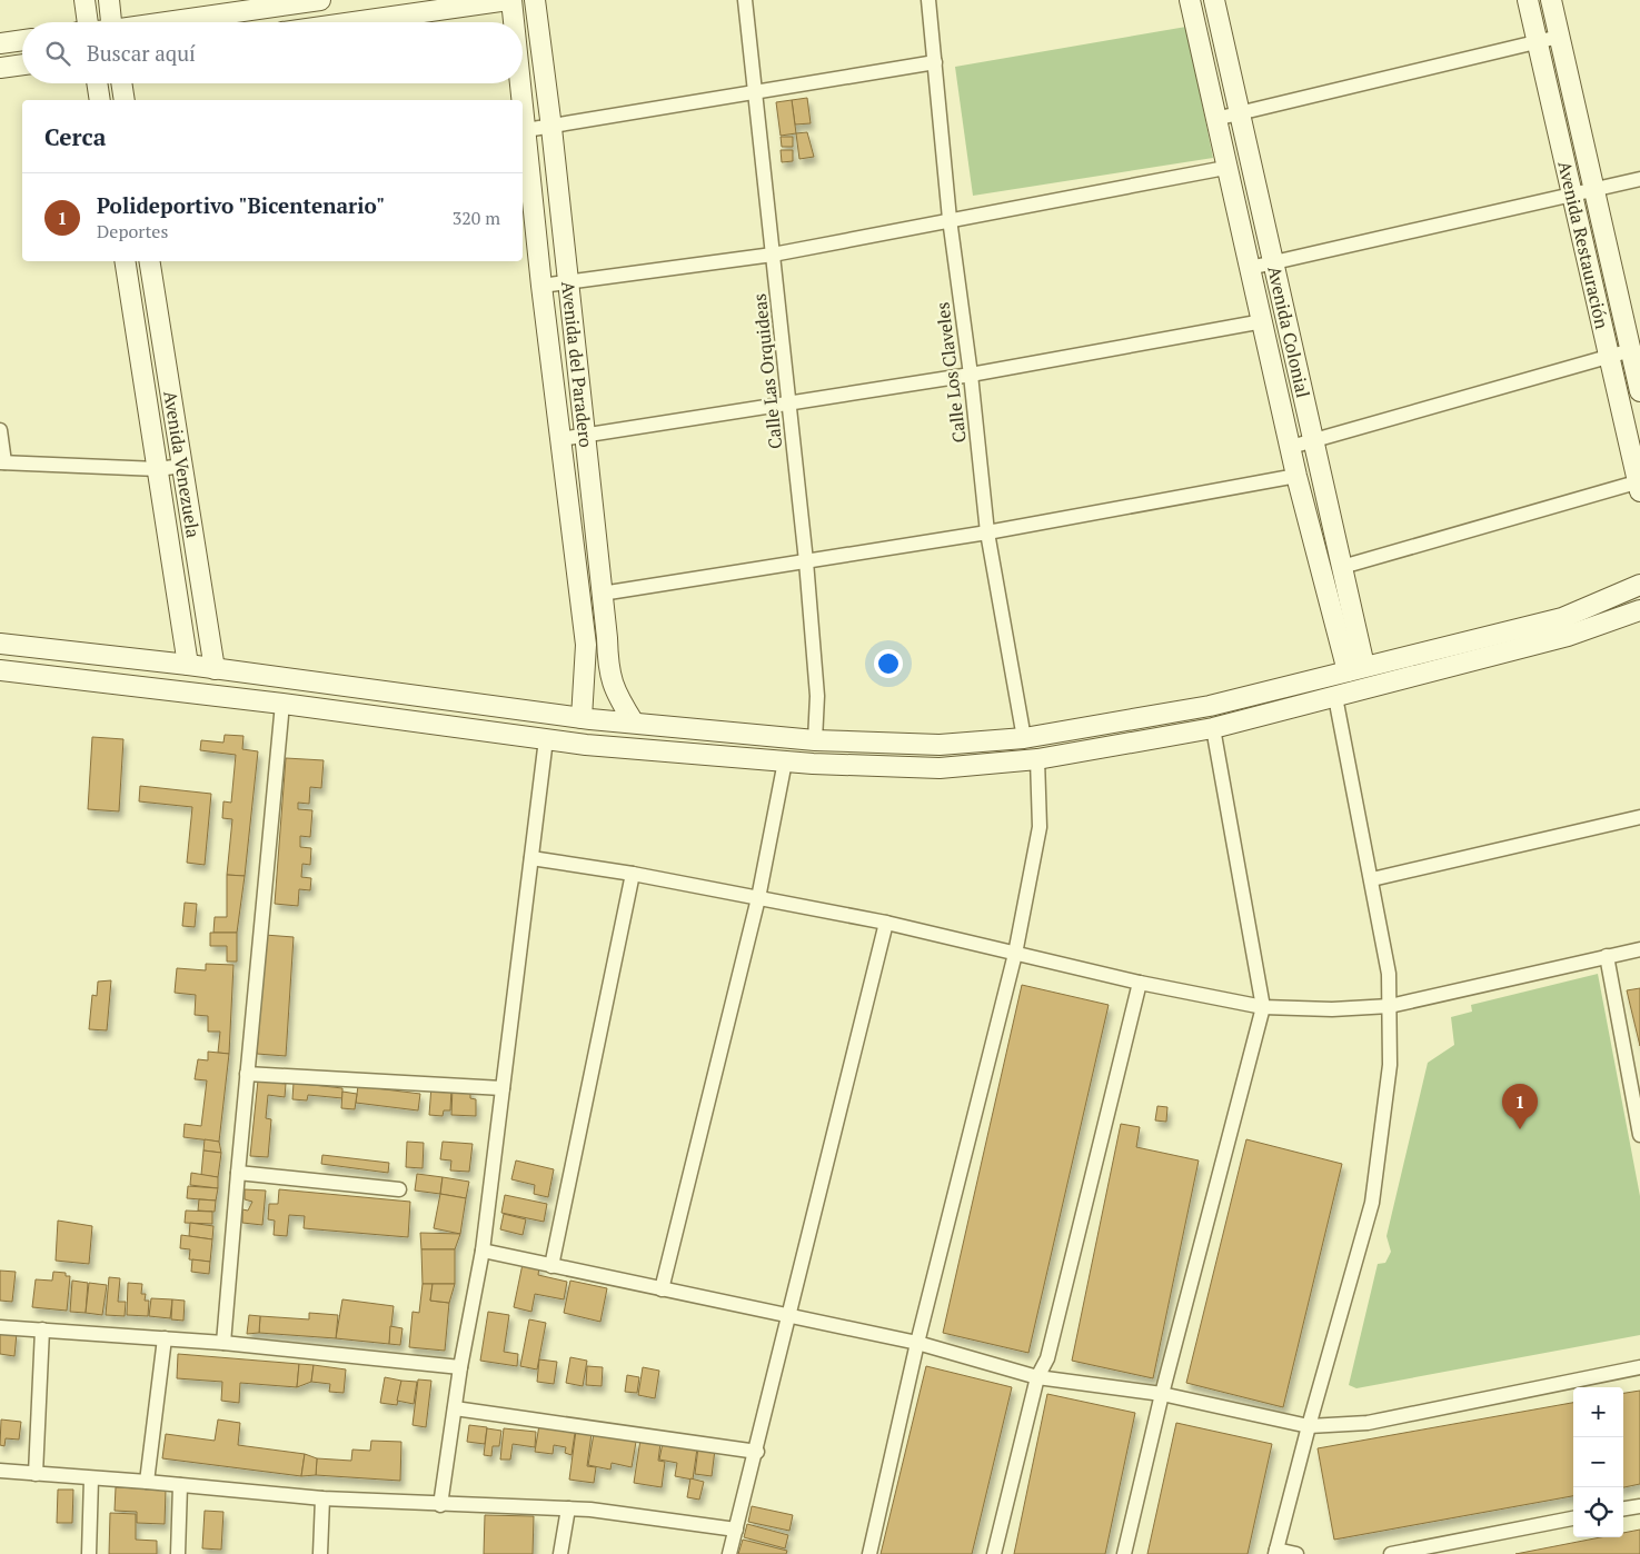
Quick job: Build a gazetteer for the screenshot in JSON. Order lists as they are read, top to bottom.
{
  "streets": {
    "street": [
      "Avenida Restauración",
      "Avenida Colonial",
      "Avenida del Paradero",
      "Calle Las Orquideas",
      "Calle Los Claveles",
      "Avenida Venezuela"
    ]
  },
  "page": {
    "search": "Buscar aquí",
    "heading": "Cerca",
    "list": [
      {
        "mark": "1",
        "name": "Polideportivo \"Bicentenario\"",
        "note": "Deportes",
        "value": "320 m"
      }
    ],
    "pins": "1",
    "map_buttons": ["+", "−"]
  }
}
